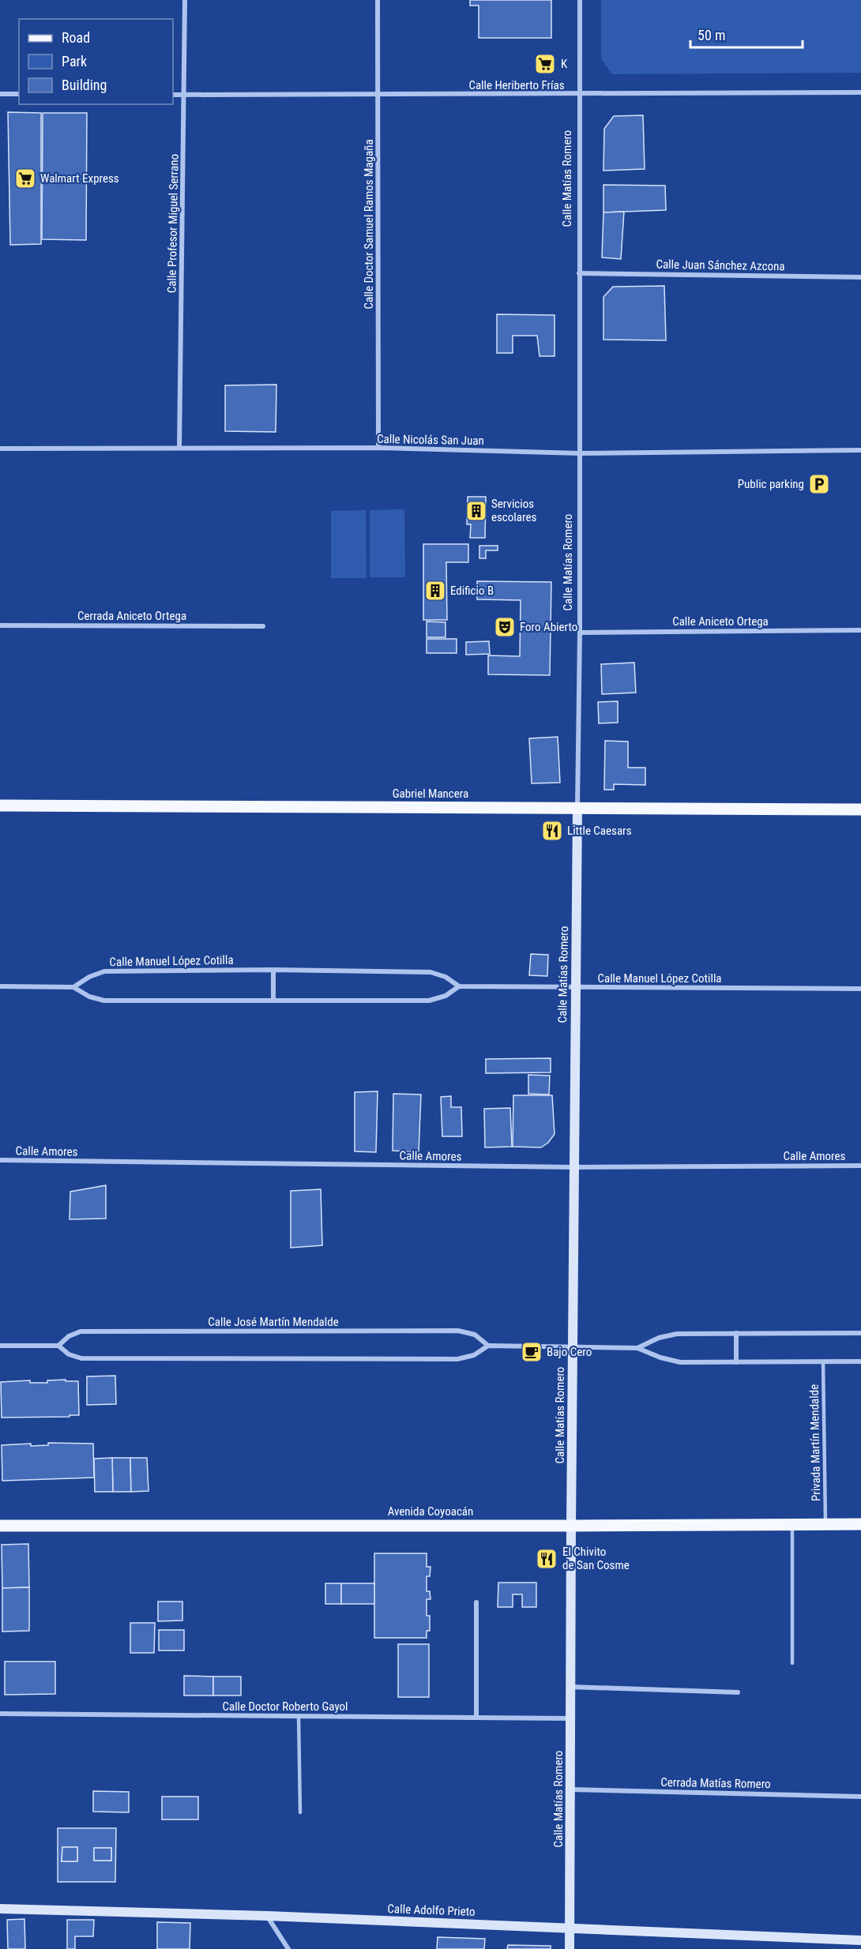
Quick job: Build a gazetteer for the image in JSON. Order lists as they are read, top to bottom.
{
  "streets": {
    "main road": ["Gabriel Mancera", "Avenida Coyoacán"],
    "street": [
      "Calle Heriberto Frías",
      "Calle Matías Romero",
      "Calle Profesor Miguel Serrano",
      "Calle Doctor Samuel Ramos Magaña",
      "Calle Juan Sánchez Azcona",
      "Calle Nicolás San Juan",
      "Cerrada Aniceto Ortega",
      "Calle Aniceto Ortega",
      "Calle Manuel López Cotilla",
      "Calle Amores",
      "Calle José Martín Mendalde",
      "Calle Doctor Roberto Gayol",
      "Cerrada Matías Romero",
      "Calle Adolfo Prieto"
    ],
    "lane": ["Privada Martín Mendalde"]
  },
  "crossings": [
    ["Calle Heriberto Frías", "Calle Matías Romero"],
    ["Calle Heriberto Frías", "Calle Profesor Miguel Serrano"],
    ["Calle Heriberto Frías", "Calle Doctor Samuel Ramos Magaña"],
    ["Calle Matías Romero", "Calle Juan Sánchez Azcona"],
    ["Calle Matías Romero", "Calle Nicolás San Juan"],
    ["Calle Matías Romero", "Calle Aniceto Ortega"],
    ["Calle Matías Romero", "Gabriel Mancera"],
    ["Calle Matías Romero", "Calle Manuel López Cotilla"],
    ["Calle Matías Romero", "Calle Amores"],
    ["Calle Matías Romero", "Avenida Coyoacán"],
    ["Calle Matías Romero", "Calle Doctor Roberto Gayol"],
    ["Calle Matías Romero", "Cerrada Matías Romero"],
    ["Calle Matías Romero", "Calle Adolfo Prieto"],
    ["Calle Profesor Miguel Serrano", "Calle Nicolás San Juan"],
    ["Calle Doctor Samuel Ramos Magaña", "Calle Nicolás San Juan"],
    ["Privada Martín Mendalde", "Avenida Coyoacán"]
  ],
  "places": {
    "supermarket": ["K", "Walmart Express"],
    "parking": ["Public parking"],
    "building": ["Servicios escolares", "Edificio B"],
    "theatre": ["Foro Abierto"],
    "restaurant": ["Little Caesars", "El Chivito de San Cosme"],
    "cafe": ["Bajo Cero"]
  },
  "legend": ["Road", "Park", "Building"],
  "scale_bar": "50 m"
}
